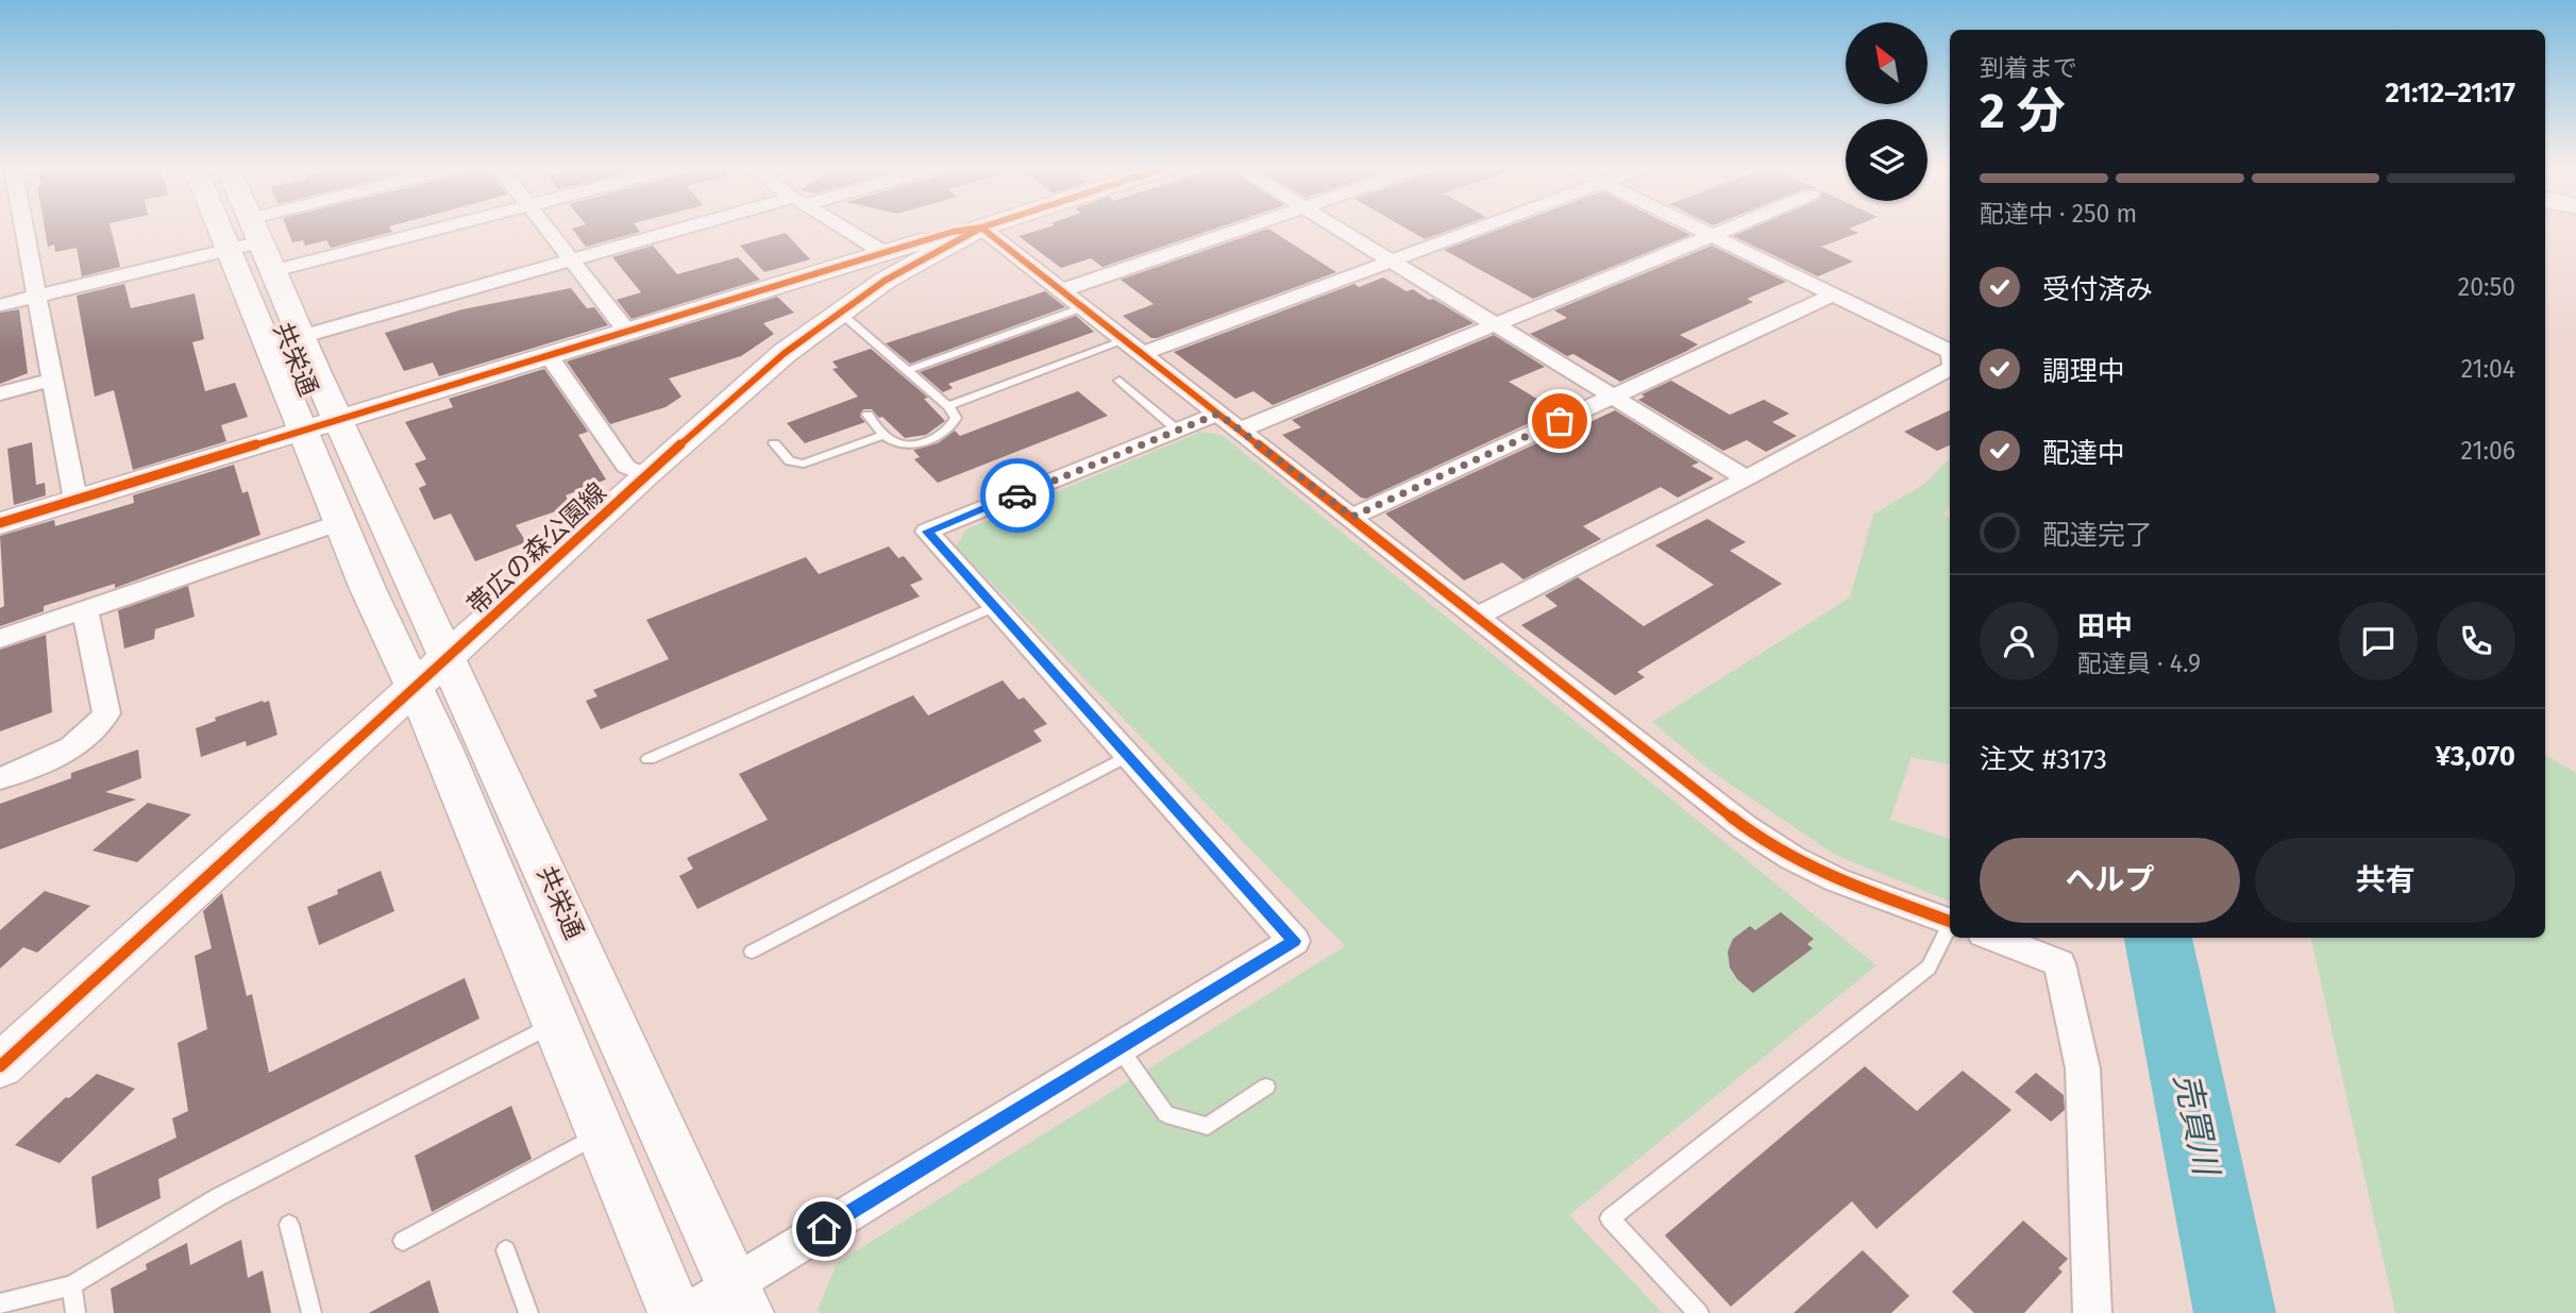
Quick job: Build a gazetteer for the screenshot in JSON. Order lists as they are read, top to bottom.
{
  "streets": {
    "street": ["共栄通", "帯広の森公園線"]
  },
  "crossings": [
    ["共栄通", "帯広の森公園線"]
  ],
  "water": ["売買川"],
  "north": "top left",
  "page": {
    "heading": ["2 分", "到着まで", "21:12–21:17"],
    "panel": [
      "田中",
      "配達員 · 4.9",
      "注文 #3173",
      "¥3,070"
    ],
    "bar": "配達中 · 250 m",
    "list": [
      ["受付済み", "20:50"],
      ["調理中", "21:04"],
      ["配達中", "21:06"],
      "配達完了"
    ],
    "buttons": ["ヘルプ", "共有"]
  }
}
